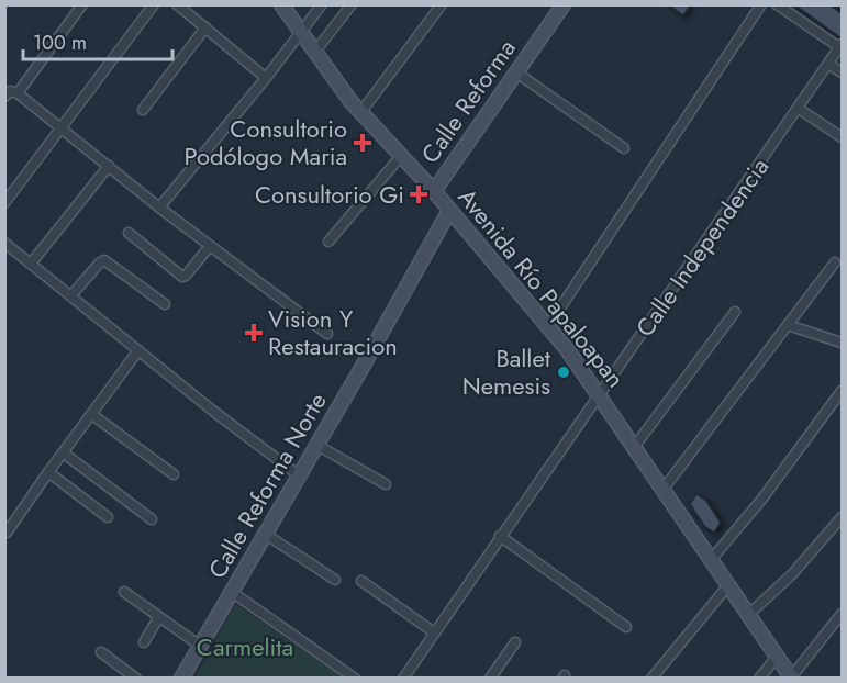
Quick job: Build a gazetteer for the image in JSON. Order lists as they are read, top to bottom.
{
  "streets": {
    "main road": ["Calle Reforma", "Avenida Río Papaloapan", "Calle Reforma Norte"],
    "street": ["Calle Independencia"]
  },
  "crossings": [
    ["Calle Reforma", "Avenida Río Papaloapan"],
    ["Calle Independencia", "Avenida Río Papaloapan"],
    ["Avenida Río Papaloapan", "Calle Reforma Norte"]
  ],
  "parks": ["Carmelita"],
  "places": {
    "health": ["Consultorio Podólogo Maria", "Consultorio Gi", "Vision Y Restauracion"],
    "other": ["Ballet Nemesis"]
  },
  "scale_bar": "100 m"
}
